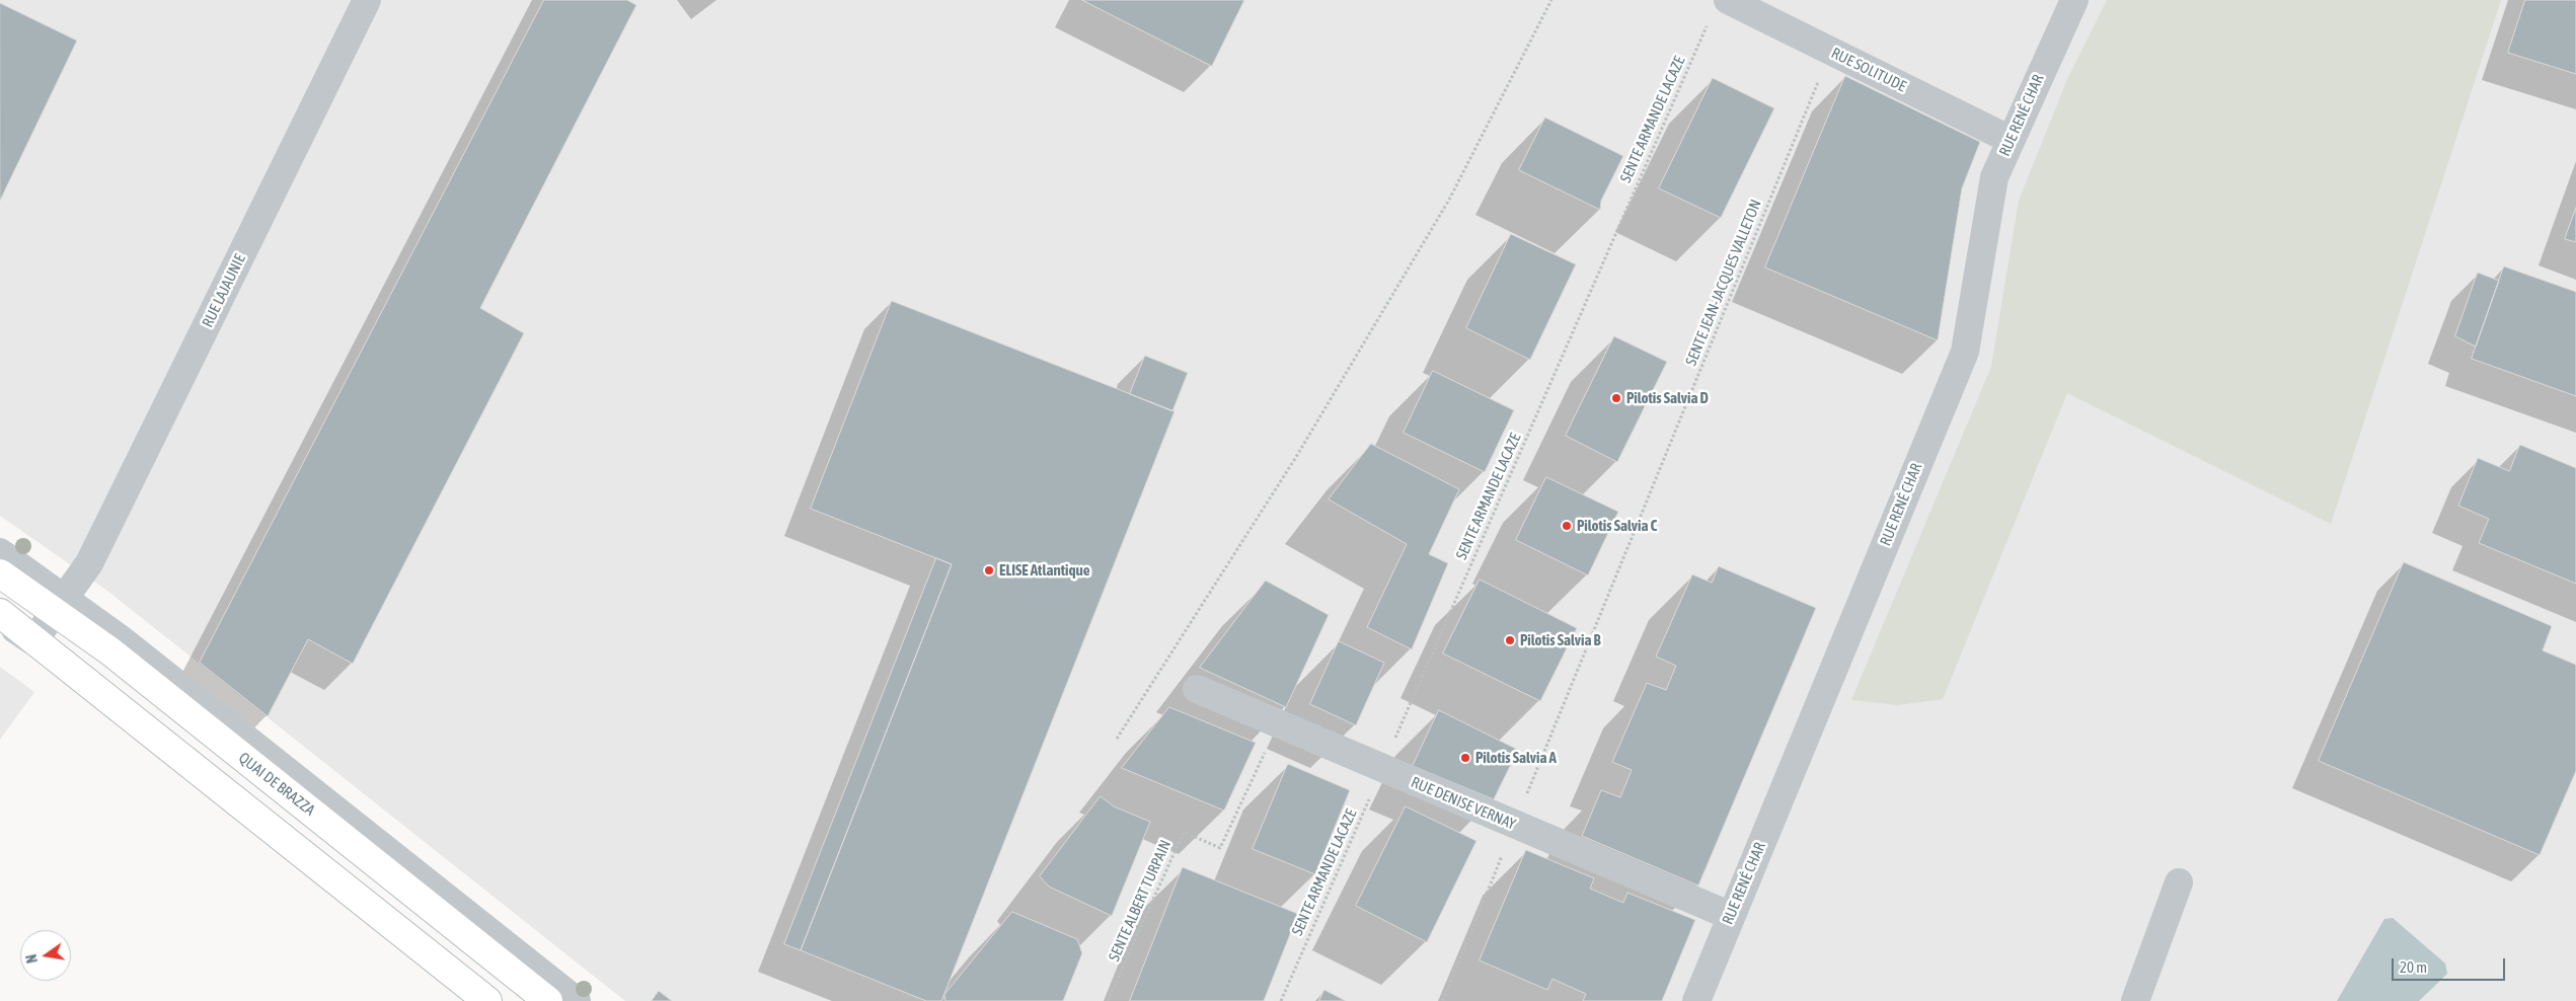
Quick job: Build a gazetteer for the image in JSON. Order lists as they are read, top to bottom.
{
  "streets": {
    "main road": ["QUAI DE BRAZZA"],
    "street": [
      "RUE SOLITUDE",
      "RUE RENÉ CHAR",
      "RUE LAJAUNIE",
      "RUE DENISE VERNAY"
    ],
    "path": ["SENTE ARMANDE LACAZE", "SENTE JEAN-JACQUES VALLETON", "SENTE ALBERT TURPAIN"]
  },
  "crossings": [
    ["RUE SOLITUDE", "RUE RENÉ CHAR"],
    ["RUE SOLITUDE", "SENTE ARMANDE LACAZE"],
    ["RUE SOLITUDE", "SENTE JEAN-JACQUES VALLETON"],
    ["RUE RENÉ CHAR", "RUE DENISE VERNAY"],
    ["SENTE ARMANDE LACAZE", "RUE DENISE VERNAY"],
    ["SENTE JEAN-JACQUES VALLETON", "RUE DENISE VERNAY"],
    ["RUE LAJAUNIE", "QUAI DE BRAZZA"],
    ["RUE DENISE VERNAY", "SENTE ALBERT TURPAIN"]
  ],
  "places": [
    "Pilotis Salvia D",
    "Pilotis Salvia C",
    "ELISE Atlantique",
    "Pilotis Salvia B",
    "Pilotis Salvia A"
  ],
  "scale_bar": "20 m",
  "north": "left"
}
